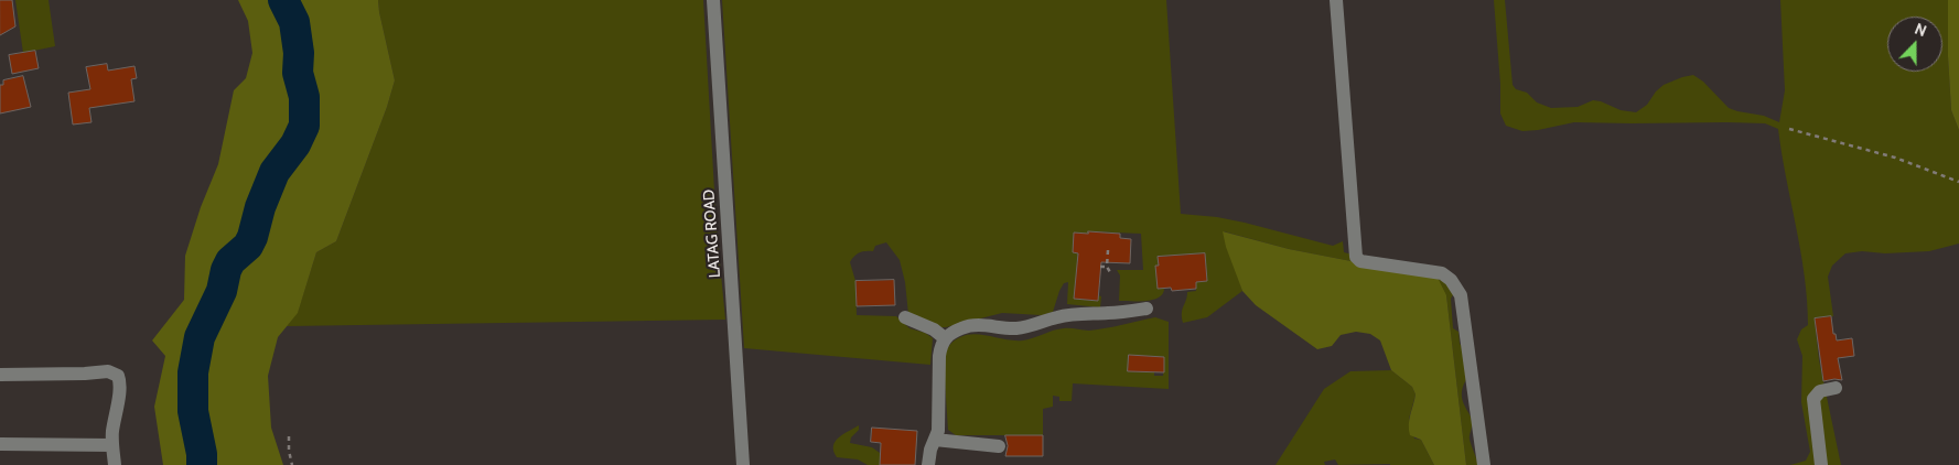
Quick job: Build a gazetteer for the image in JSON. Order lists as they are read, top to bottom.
{
  "streets": {
    "street": ["LATAG ROAD"]
  },
  "north": "top"
}
